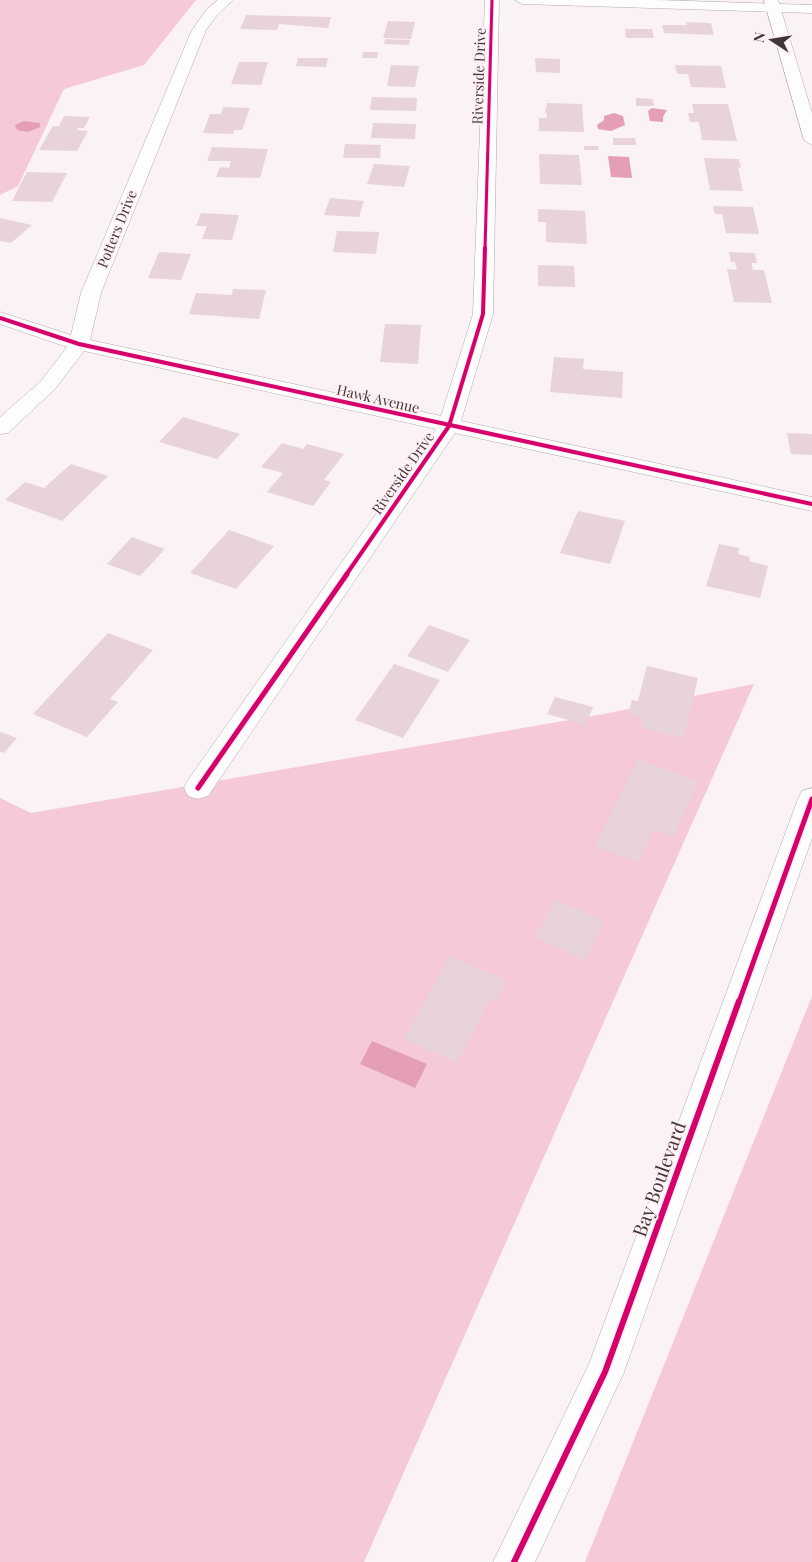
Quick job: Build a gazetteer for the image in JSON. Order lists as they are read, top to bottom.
{
  "streets": {
    "street": [
      "Riverside Drive",
      "Potters Drive",
      "Hawk Avenue",
      "Bay Boulevard"
    ]
  },
  "crossings": [
    ["Riverside Drive", "Hawk Avenue"],
    ["Potters Drive", "Hawk Avenue"]
  ],
  "north": "left"
}
